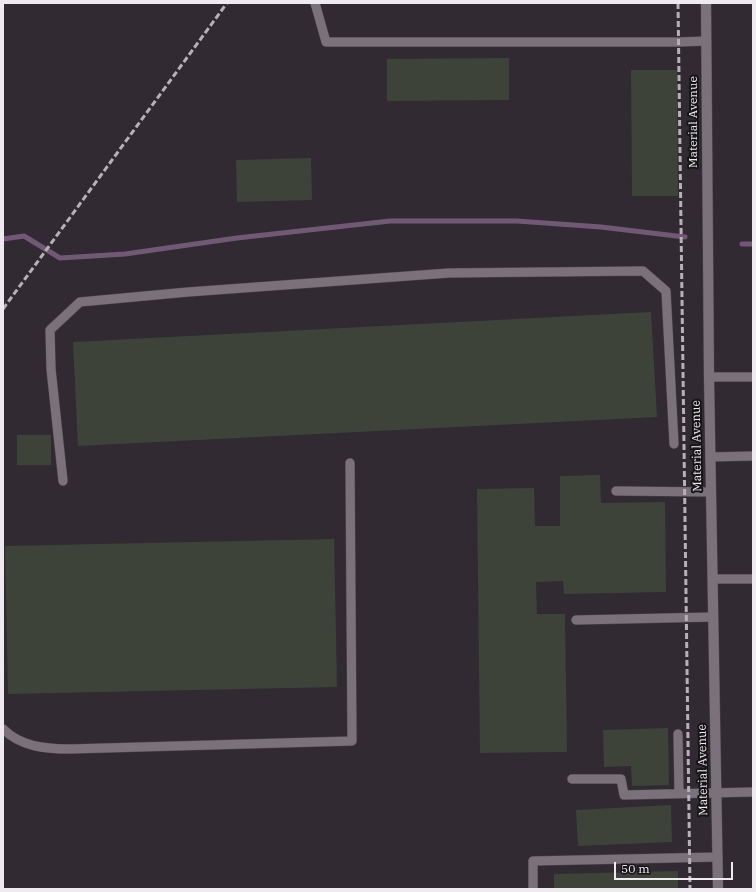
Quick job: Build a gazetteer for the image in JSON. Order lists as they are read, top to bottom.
{
  "streets": {
    "street": ["Material Avenue"]
  },
  "scale_bar": "50 m"
}
